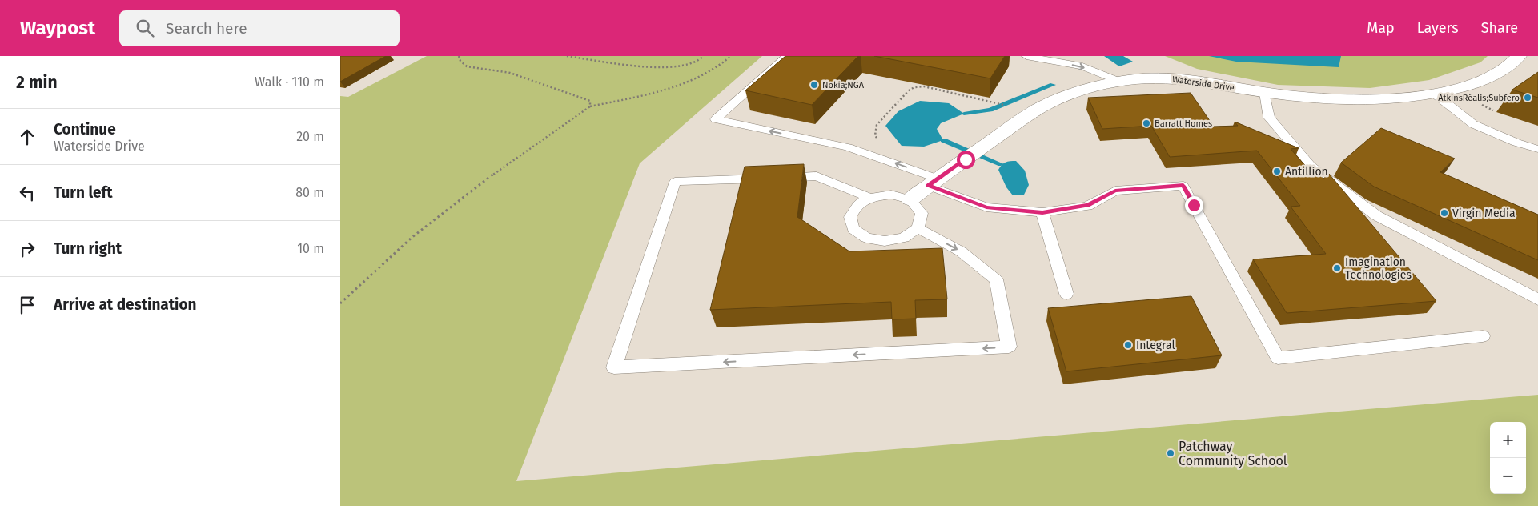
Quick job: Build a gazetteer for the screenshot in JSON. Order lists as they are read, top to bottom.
{
  "streets": {
    "street": ["Waterside Drive"]
  },
  "places": [
    "Nokia;NGA",
    "AtkinsRéalis;Subfero",
    "Barratt Homes",
    "Antillion",
    "Virgin Media",
    "Imagination Technologies",
    "Integral",
    "Patchway Community School"
  ],
  "page": {
    "header": "Waypost",
    "search": "Search here",
    "nav": ["Map", "Layers", "Share"],
    "heading": ["2 min", "Walk · 110 m"],
    "list": [
      ["Continue", "Waterside Drive", "20 m"],
      ["Turn left", "80 m"],
      ["Turn right", "10 m"],
      "Arrive at destination"
    ],
    "map_buttons": ["+", "−"]
  }
}
